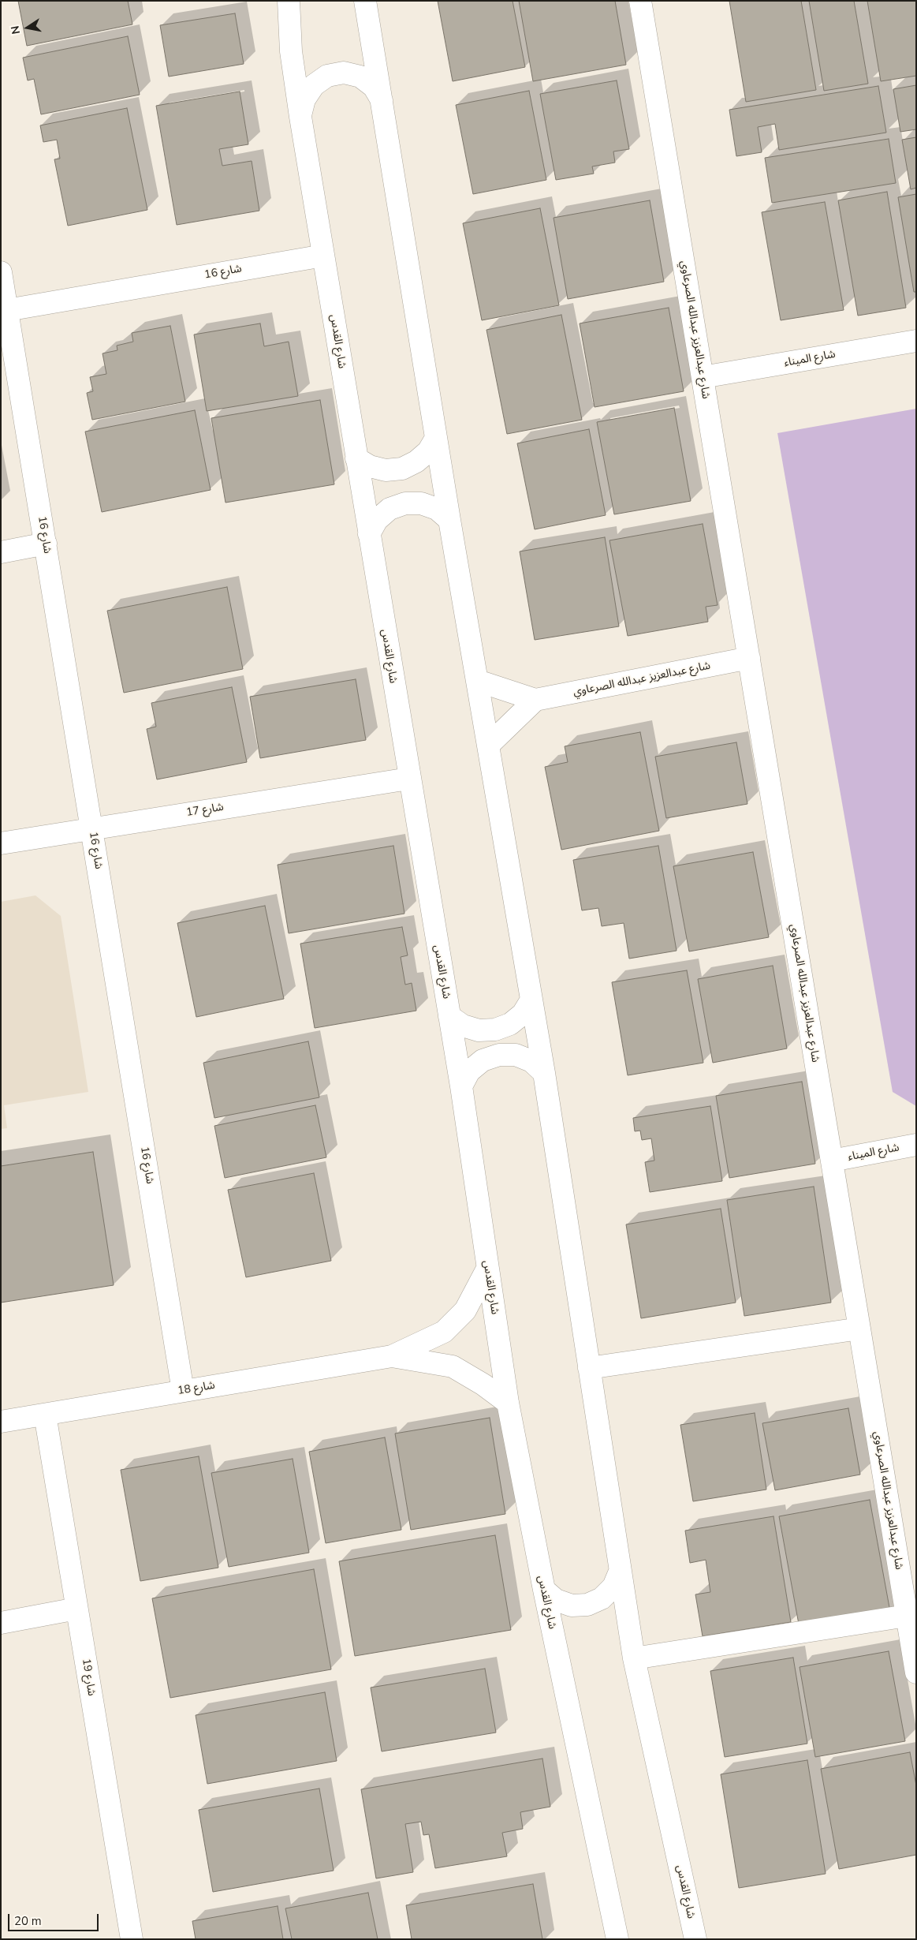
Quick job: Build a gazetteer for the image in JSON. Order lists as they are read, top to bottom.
{
  "streets": {
    "street": [
      "شارع 16",
      "شارع عبدالعزيز عبدالله الصرعاوي",
      "شارع القدس",
      "شارع الميناء",
      "شارع 17",
      "شارع 18",
      "شارع 19"
    ]
  },
  "crossings": [
    ["شارع 16", "شارع القدس"],
    ["شارع 16", "شارع 17"],
    ["شارع 16", "شارع 18"],
    ["شارع عبدالعزيز عبدالله الصرعاوي", "شارع القدس"],
    ["شارع عبدالعزيز عبدالله الصرعاوي", "شارع الميناء"],
    ["شارع القدس", "شارع 17"],
    ["شارع القدس", "شارع 18"],
    ["شارع 18", "شارع 19"]
  ],
  "scale_bar": "20 m",
  "north": "left"
}
